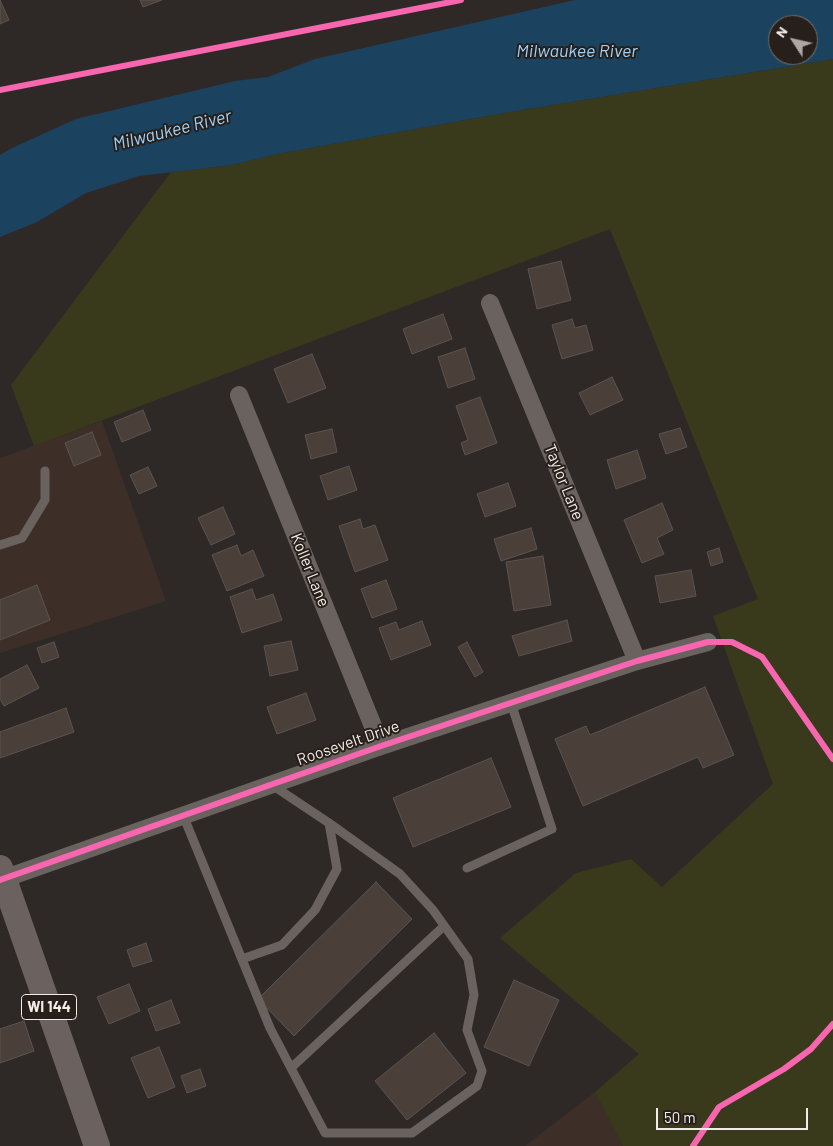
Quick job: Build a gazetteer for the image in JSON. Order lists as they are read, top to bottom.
{
  "streets": {
    "main road": ["WI 144"],
    "street": ["Taylor Lane", "Koller Lane", "Roosevelt Drive"]
  },
  "crossings": [
    ["Taylor Lane", "Roosevelt Drive"],
    ["Koller Lane", "Roosevelt Drive"],
    ["Roosevelt Drive", "WI 144"]
  ],
  "water": ["Milwaukee River"],
  "scale_bar": "50 m",
  "north": "top left"
}
